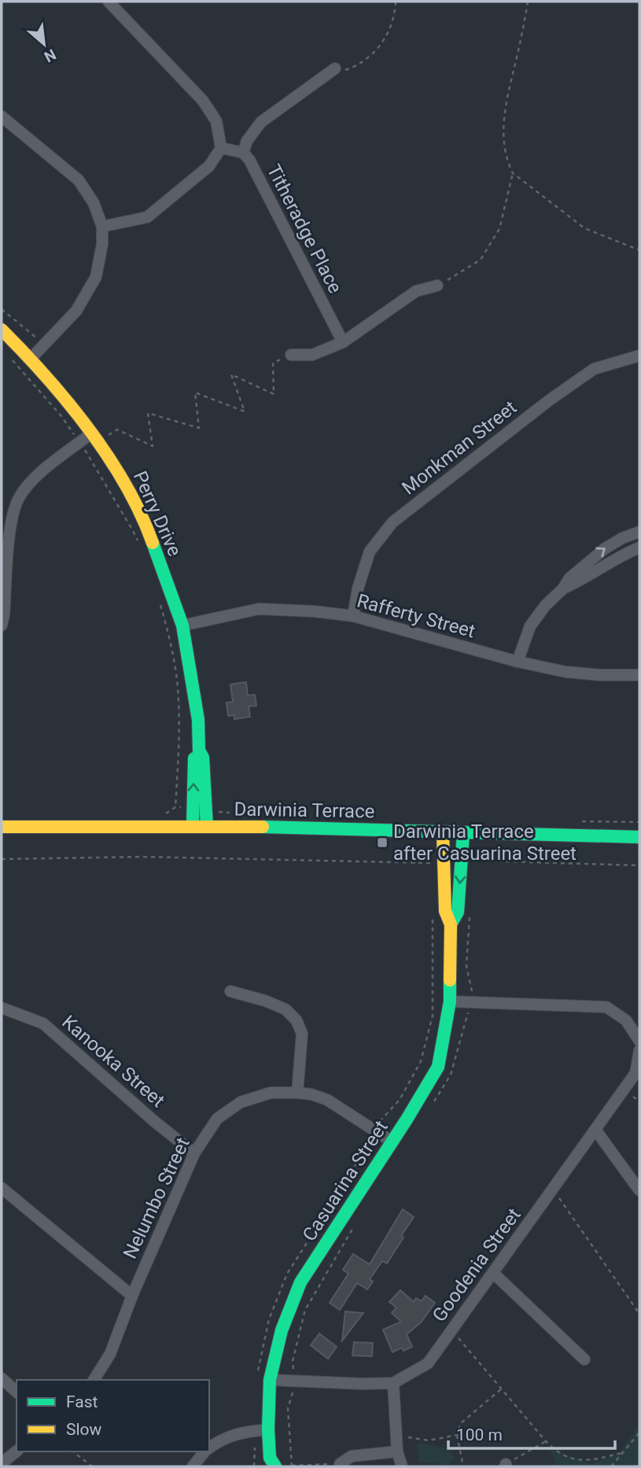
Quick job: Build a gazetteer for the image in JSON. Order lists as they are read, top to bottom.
{
  "streets": {
    "street": [
      "Titheradge Place",
      "Monkman Street",
      "Perry Drive",
      "Rafferty Street",
      "Darwinia Terrace",
      "Kanooka Street",
      "Casuarina Street",
      "Nelumbo Street",
      "Goodenia Street"
    ]
  },
  "crossings": [
    ["Monkman Street", "Rafferty Street"],
    ["Perry Drive", "Rafferty Street"],
    ["Perry Drive", "Darwinia Terrace"],
    ["Darwinia Terrace", "Casuarina Street"],
    ["Kanooka Street", "Nelumbo Street"],
    ["Casuarina Street", "Nelumbo Street"],
    ["Casuarina Street", "Goodenia Street"]
  ],
  "places": {
    "transit": ["Darwinia Terrace after Casuarina Street"]
  },
  "legend": ["Fast", "Slow"],
  "scale_bar": "100 m",
  "north": "bottom right"
}
